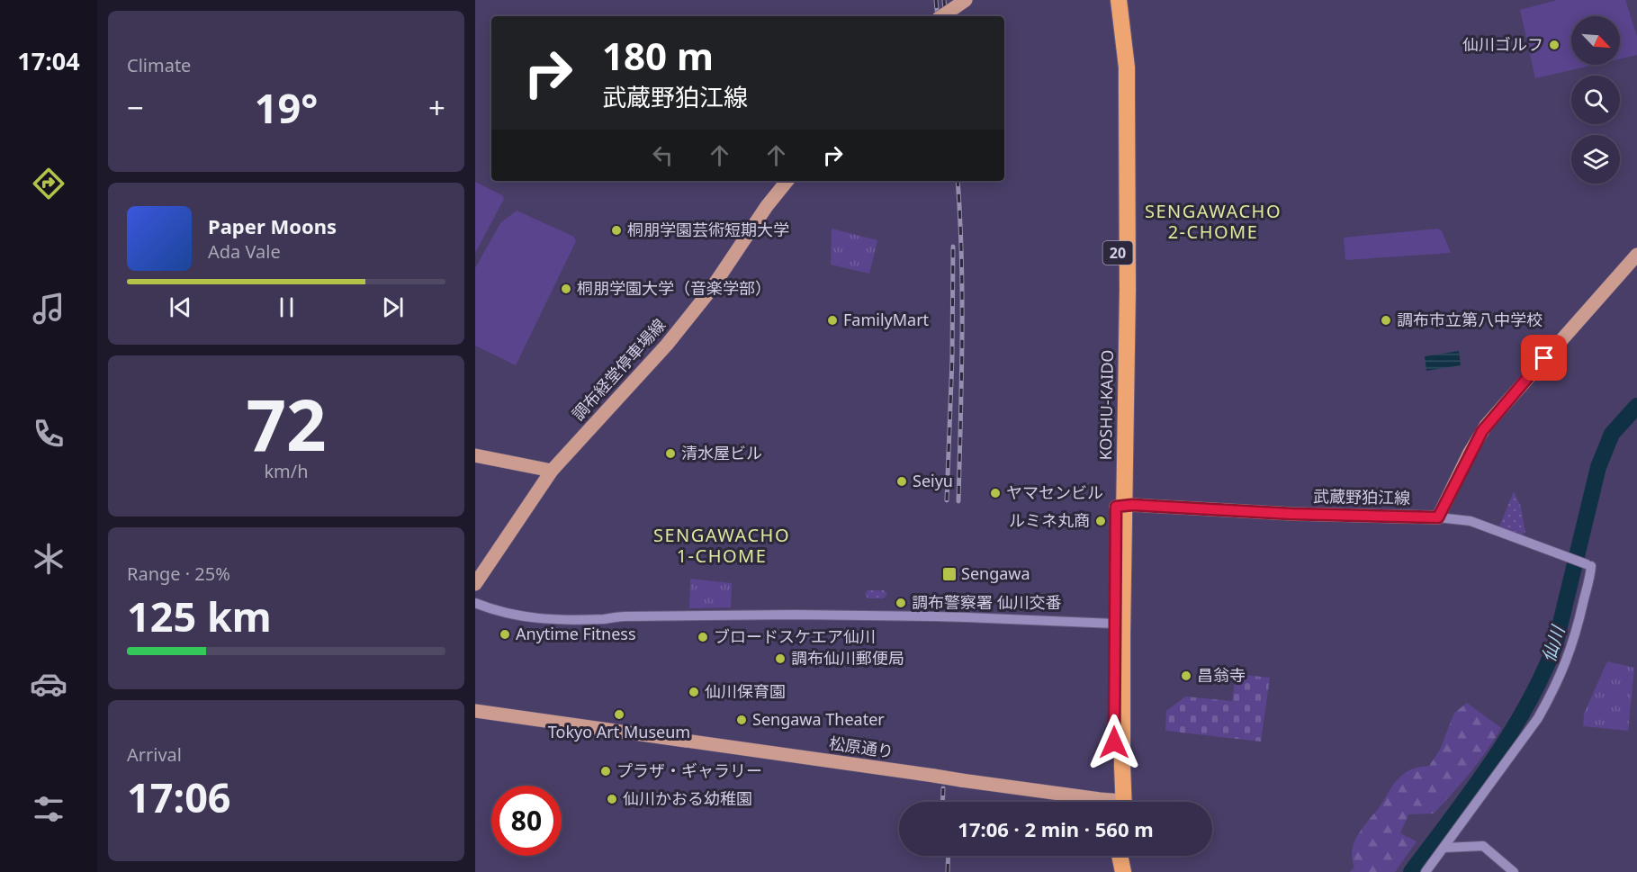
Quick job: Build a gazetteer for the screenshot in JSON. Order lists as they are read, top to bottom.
{
  "streets": {
    "highway": ["20", "KOSHU-KAIDO"],
    "main road": ["調布経堂停車場線", "武蔵野狛江線", "松原通り"]
  },
  "crossings": [
    ["KOSHU-KAIDO", "武蔵野狛江線"]
  ],
  "districts": ["SENGAWACHO 2-CHOME", "SENGAWACHO 1-CHOME"],
  "water": ["仙川"],
  "places": {
    "other": [
      "仙川ゴルフ",
      "桐朋学園芸術短期大学",
      "桐朋学園大学（音楽学部）",
      "FamilyMart",
      "調布市立第八中学校",
      "清水屋ビル",
      "Seiyu",
      "ヤマセンビル",
      "ルミネ丸商",
      "調布警察署 仙川交番",
      "Anytime Fitness",
      "ブロードスケエア仙川",
      "調布仙川郵便局",
      "昌翁寺",
      "仙川保育園",
      "Tokyo Art Museum",
      "Sengawa Theater",
      "プラザ・ギャラリー",
      "仙川かおる幼稚園"
    ],
    "transit": ["Sengawa"]
  },
  "north": "bottom right",
  "page": {
    "tabs": "17:04",
    "tile": [
      "Climate",
      ["72", "km/h"],
      ["Range · 25%", "125 km"],
      ["Arrival", "17:06"]
    ],
    "turn": ["180 m", "武蔵野狛江線"],
    "heat": ["−", "19°", "+"],
    "song": ["Paper Moons", "Ada Vale"],
    "limit": "80",
    "trip": "17:06 · 2 min · 560 m"
  }
}
